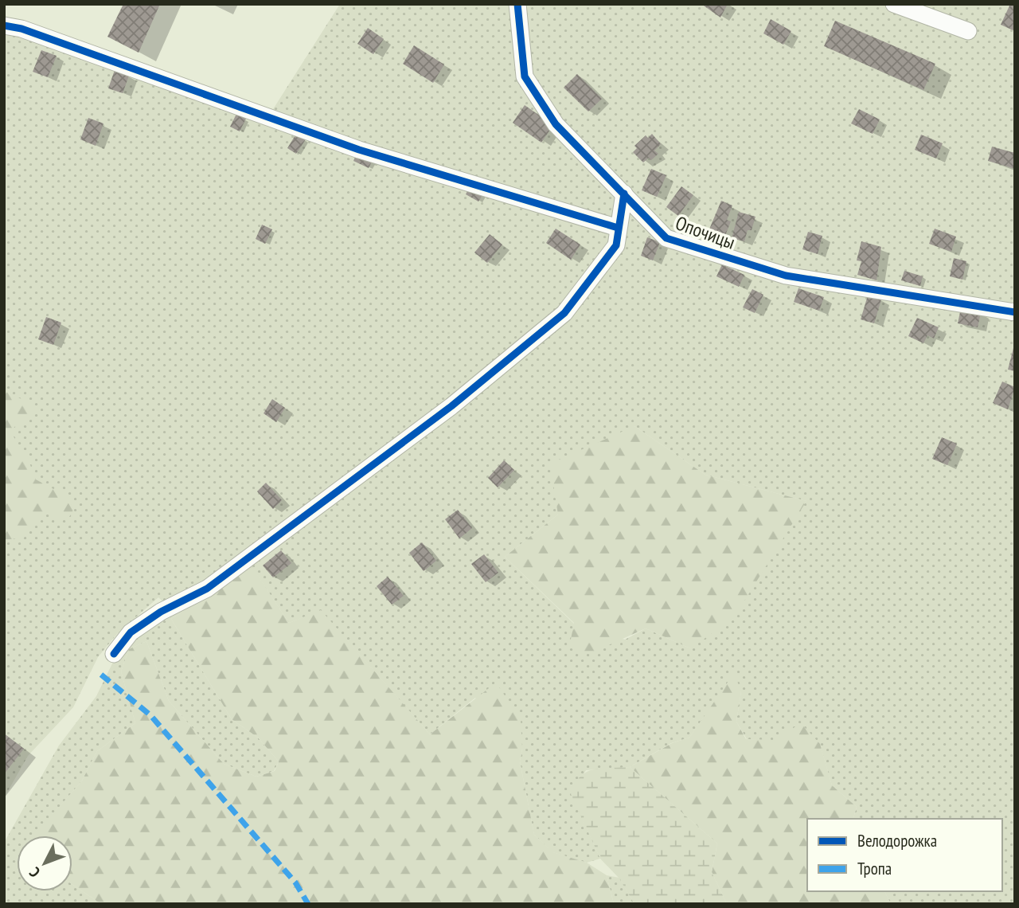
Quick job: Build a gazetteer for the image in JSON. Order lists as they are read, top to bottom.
{
  "streets": {
    "street": ["Опочицы"]
  },
  "legend": ["Велодорожка", "Тропа"],
  "north": "bottom left"
}
